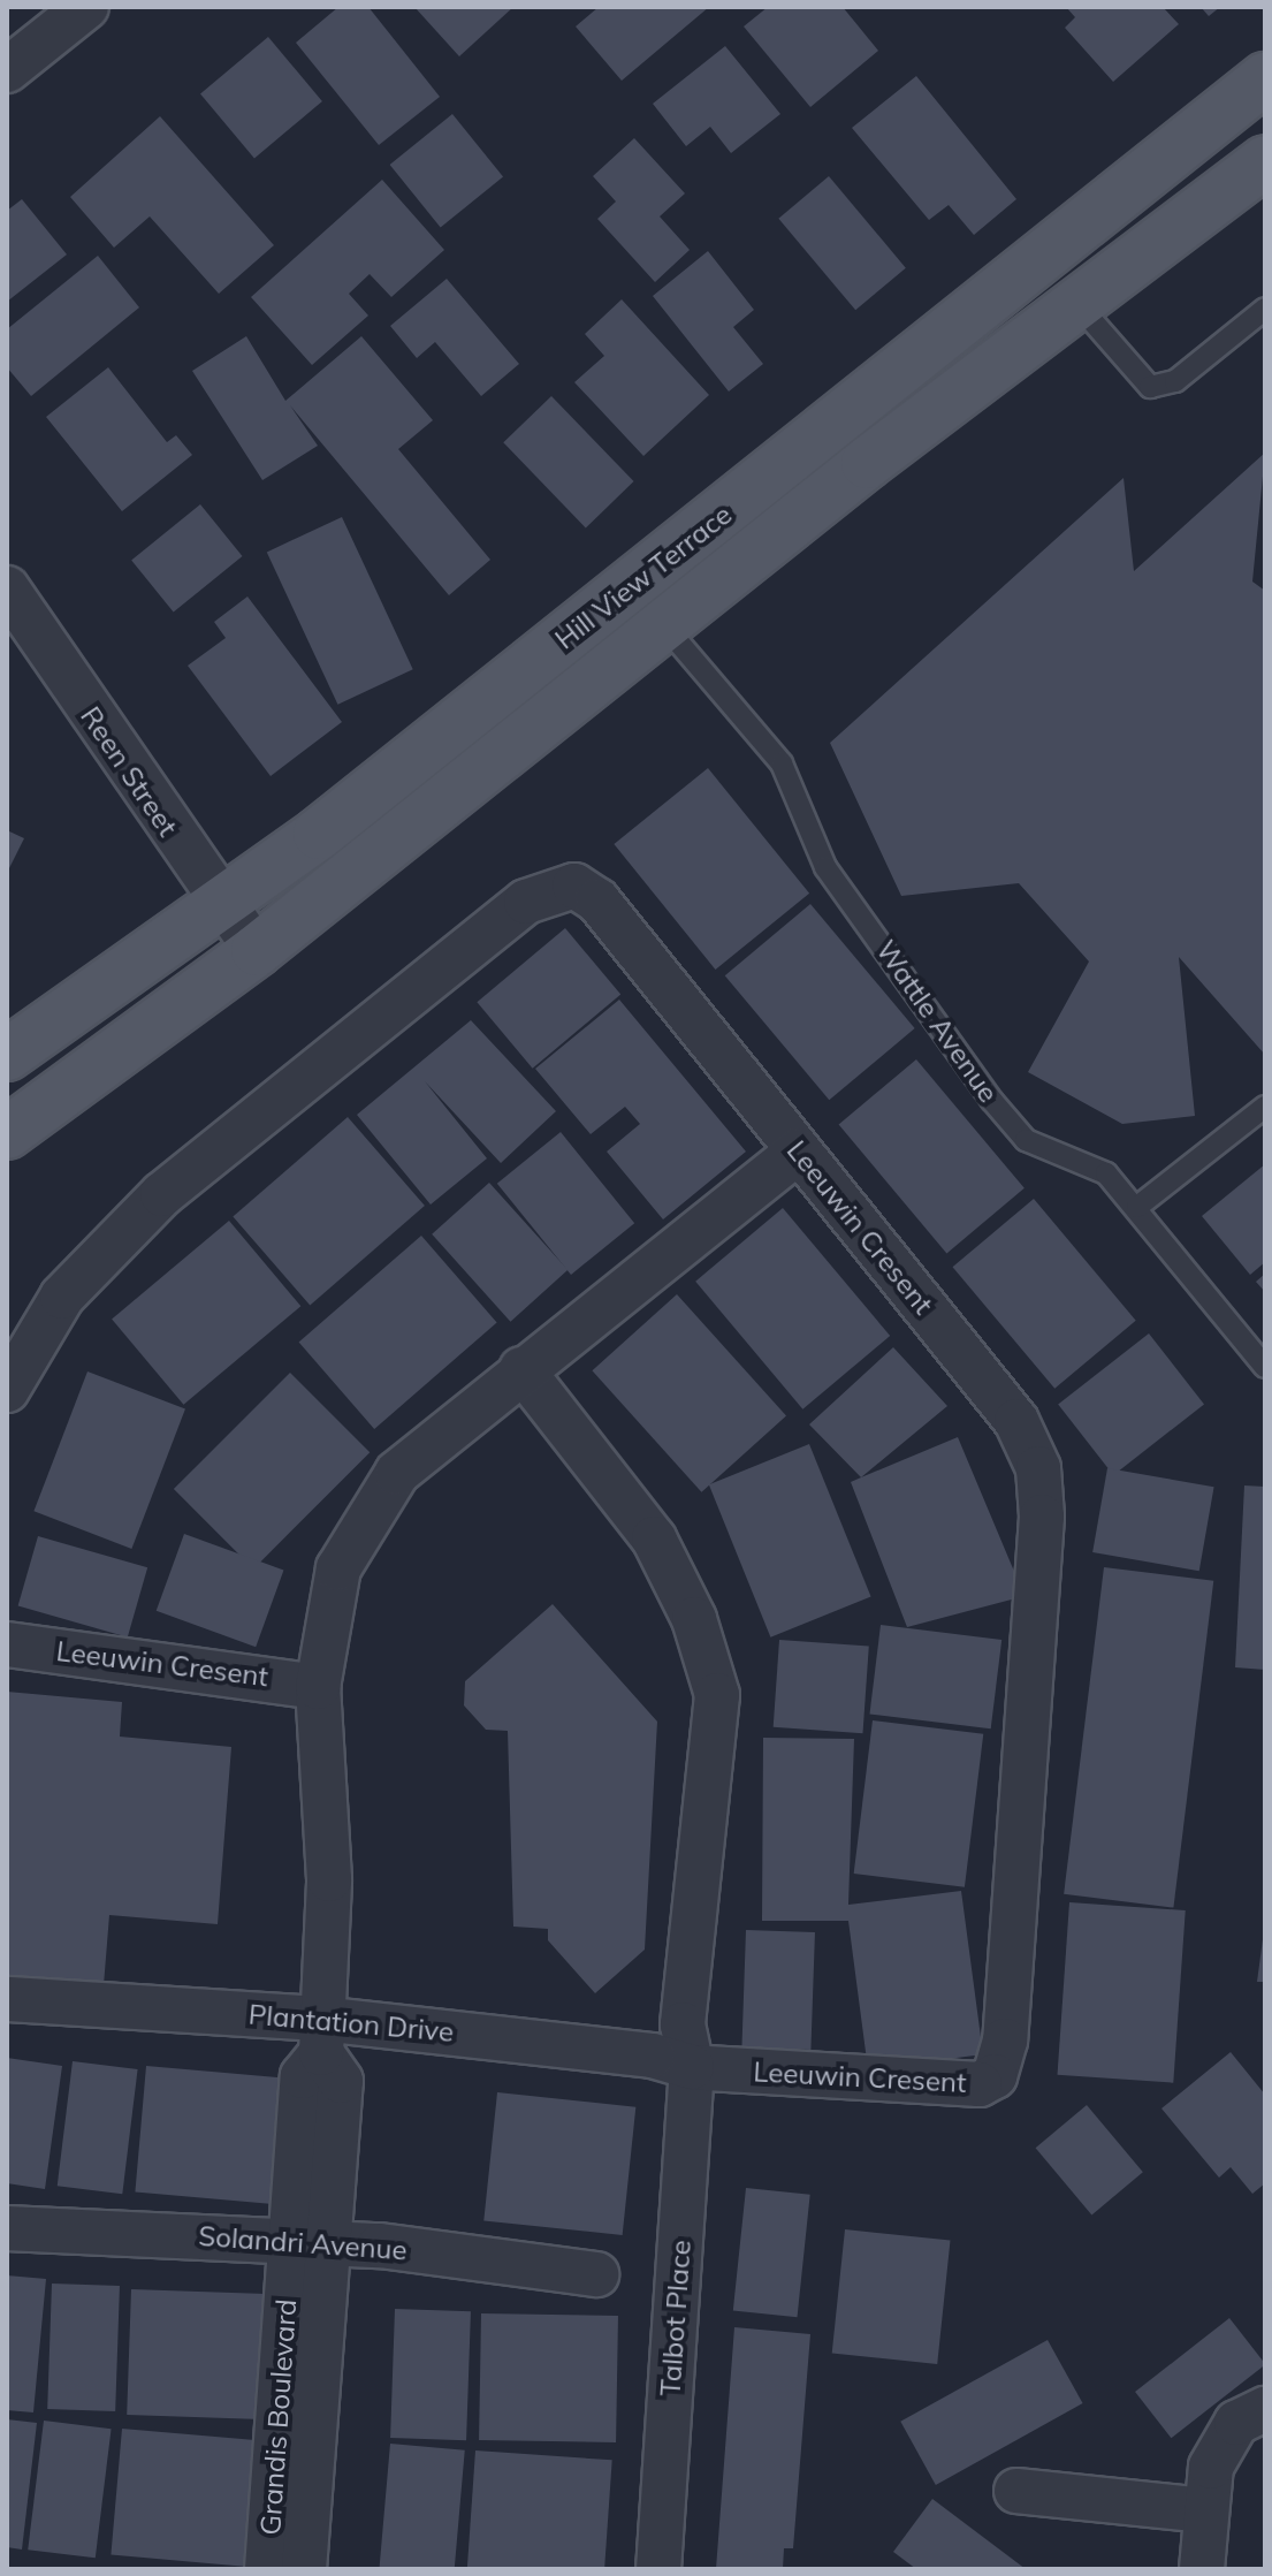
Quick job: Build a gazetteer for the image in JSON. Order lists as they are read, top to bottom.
{
  "streets": {
    "main road": ["Hill View Terrace"],
    "street": [
      "Reen Street",
      "Leeuwin Cresent",
      "Plantation Drive",
      "Solandri Avenue",
      "Talbot Place",
      "Grandis Boulevard"
    ],
    "lane": ["Wattle Avenue"]
  },
  "crossings": [
    ["Hill View Terrace", "Reen Street"],
    ["Hill View Terrace", "Wattle Avenue"],
    ["Leeuwin Cresent", "Plantation Drive"],
    ["Leeuwin Cresent", "Talbot Place"],
    ["Plantation Drive", "Talbot Place"],
    ["Plantation Drive", "Grandis Boulevard"],
    ["Solandri Avenue", "Grandis Boulevard"]
  ]
}
